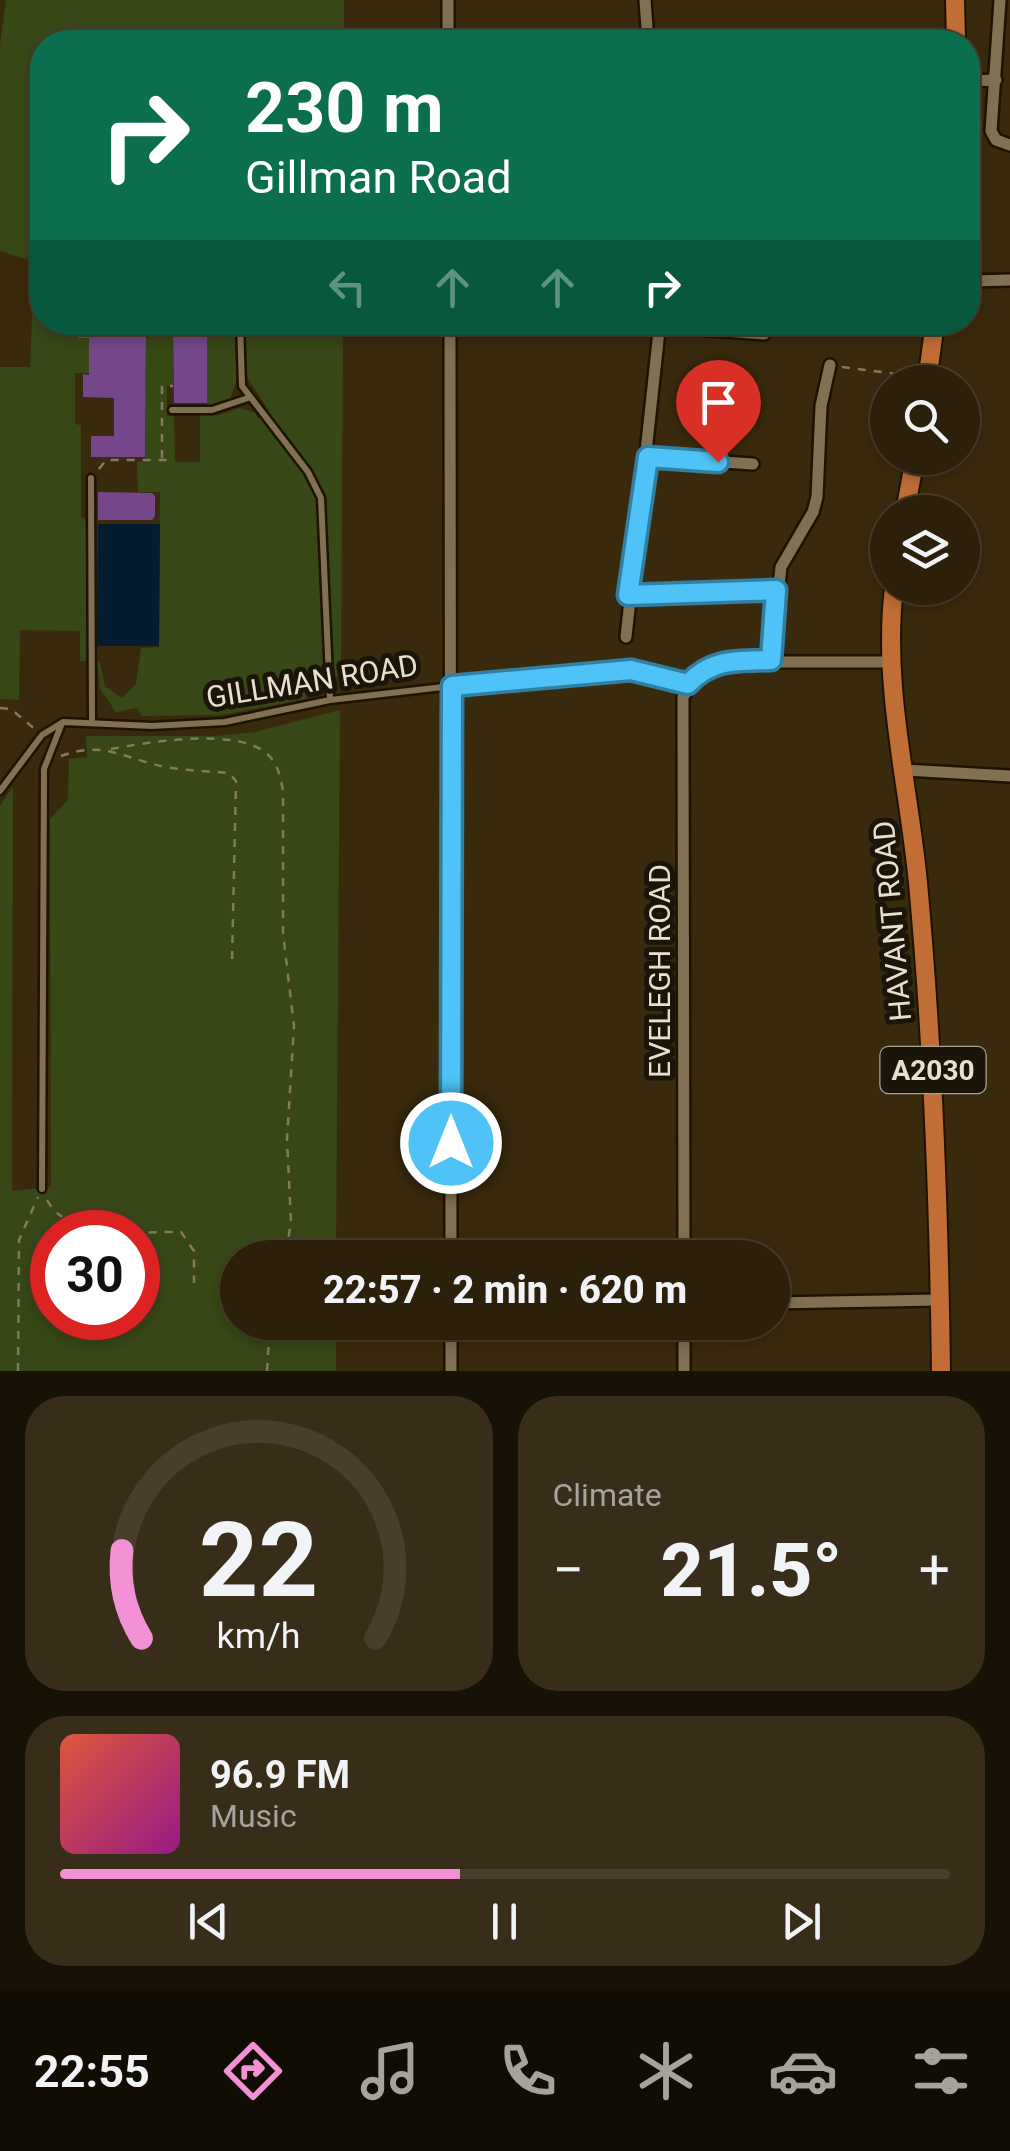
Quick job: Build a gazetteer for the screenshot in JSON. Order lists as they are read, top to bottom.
{
  "streets": {
    "main road": ["HAVANT ROAD", "A2030"],
    "street": ["GILLMAN ROAD", "EVELEGH ROAD"]
  },
  "crossings": [
    ["GILLMAN ROAD", "EVELEGH ROAD"]
  ],
  "page": {
    "turn": ["230 m", "Gillman Road"],
    "limit": "30",
    "trip": "22:57 · 2 min · 620 m",
    "tile": "Climate",
    "heat": ["−", "21.5°", "+"],
    "song": ["96.9 FM", "Music"],
    "tabs": "22:55",
    "gauge": ["22", "km/h"]
  }
}
